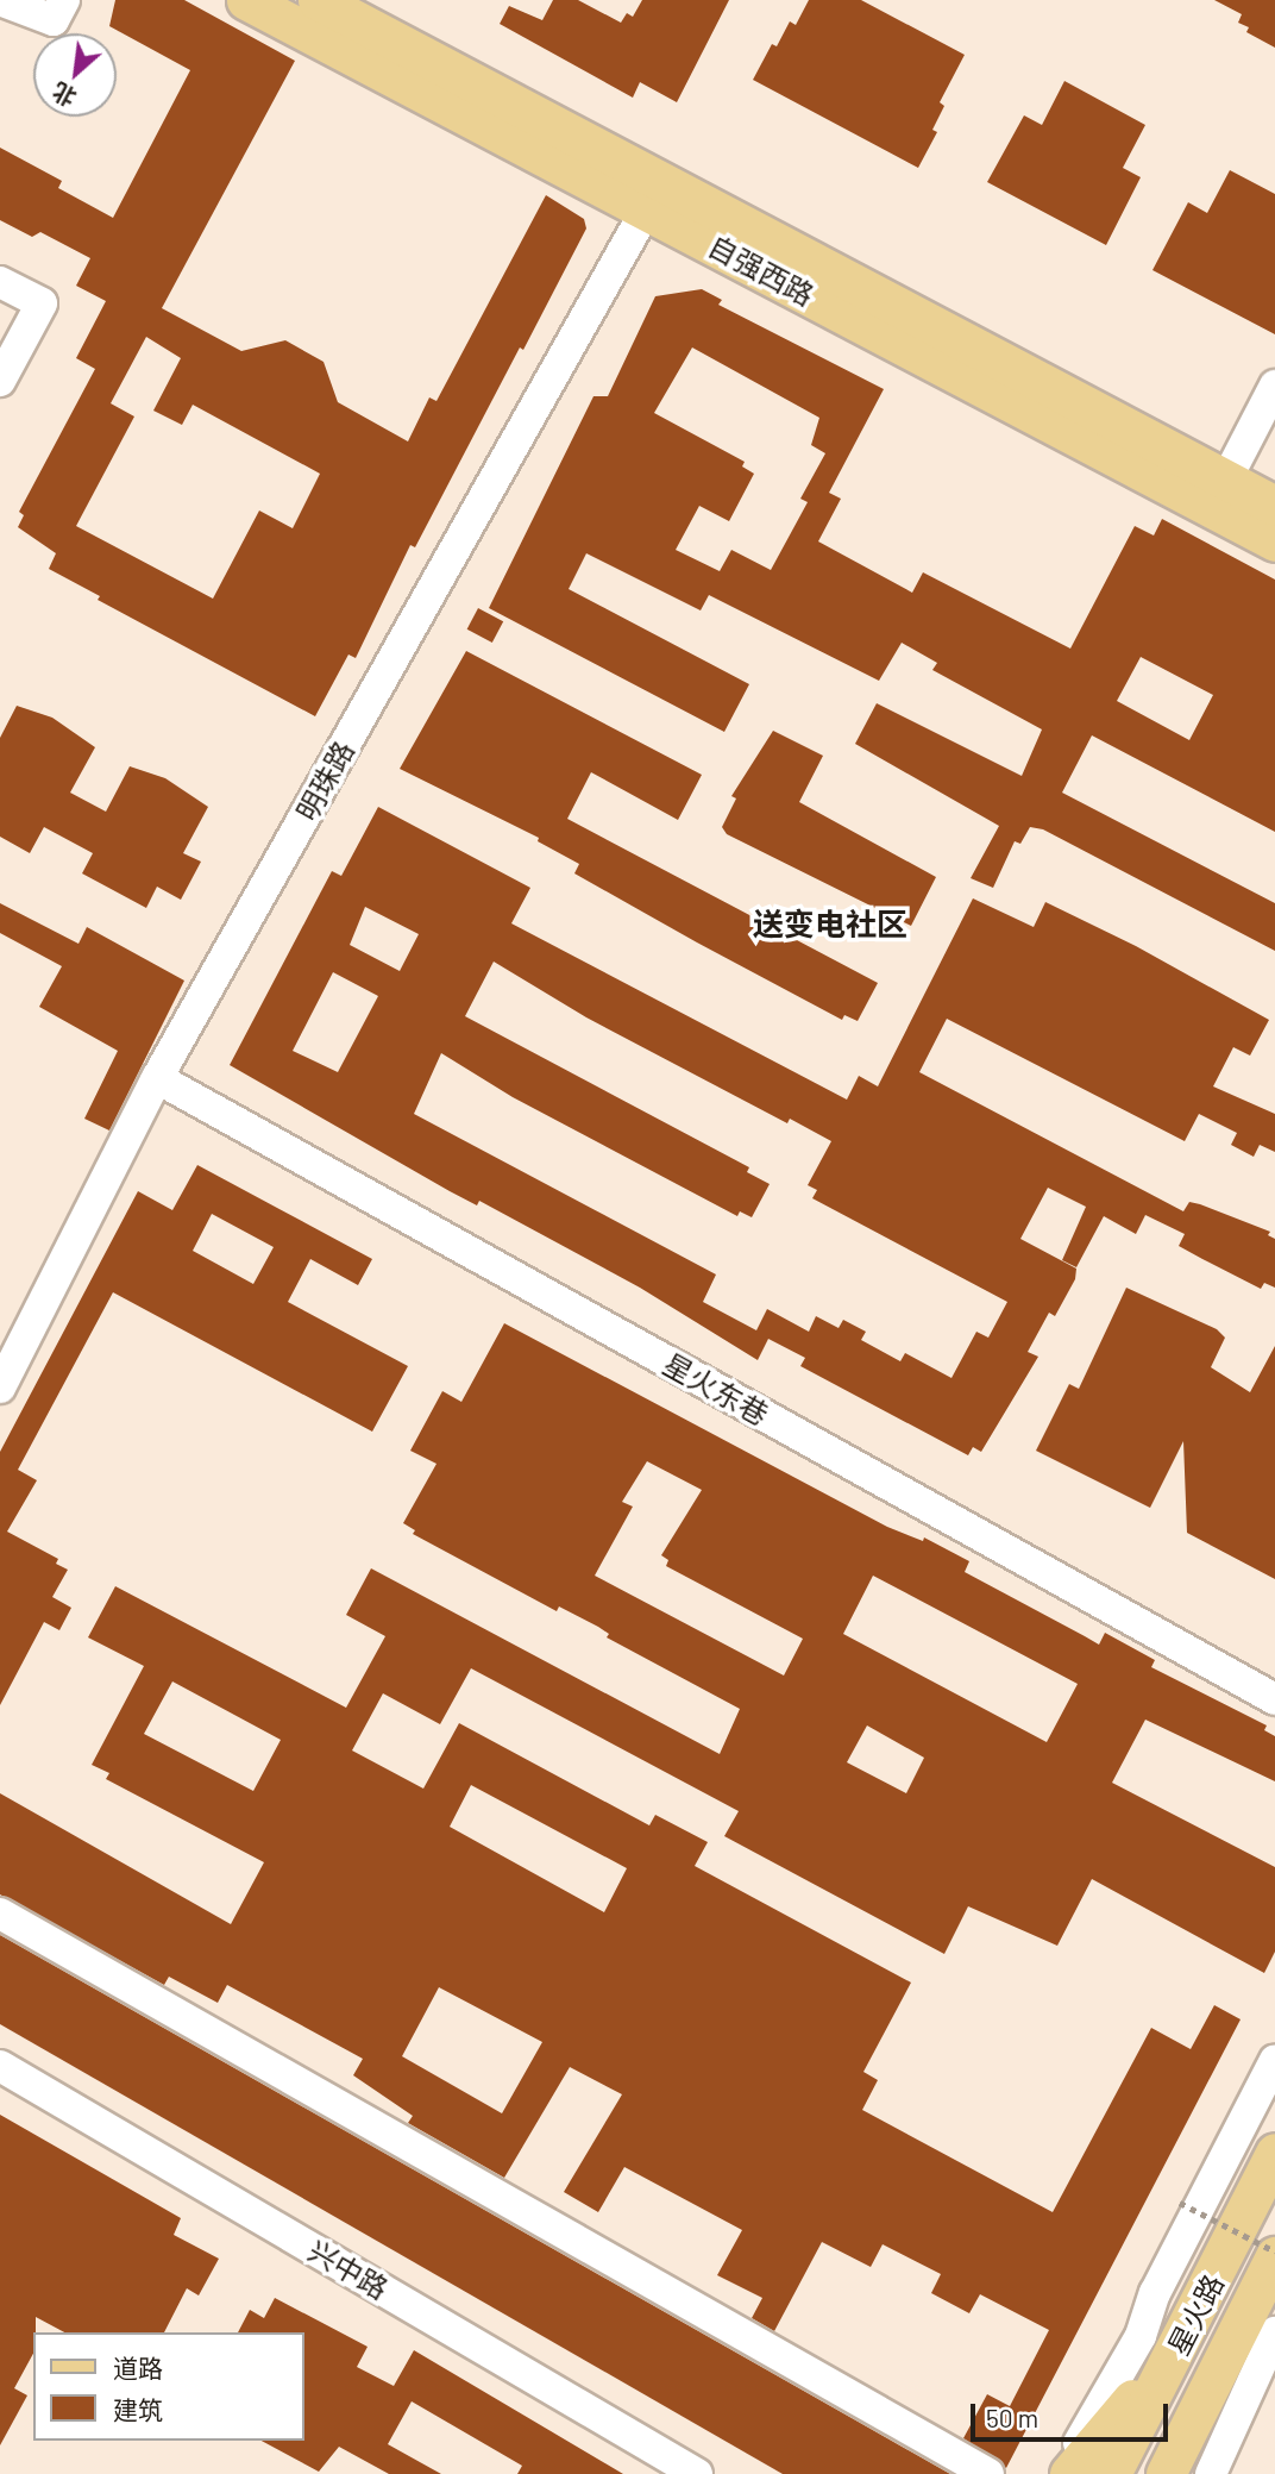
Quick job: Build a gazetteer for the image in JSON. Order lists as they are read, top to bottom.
{
  "streets": {
    "main road": ["自强西路", "星火路"],
    "street": ["明珠路", "星火东巷", "兴中路"]
  },
  "crossings": [
    ["自强西路", "明珠路"],
    ["明珠路", "星火东巷"]
  ],
  "districts": ["送变电社区"],
  "legend": ["道路", "建筑"],
  "scale_bar": "50 m",
  "north": "bottom left"
}
